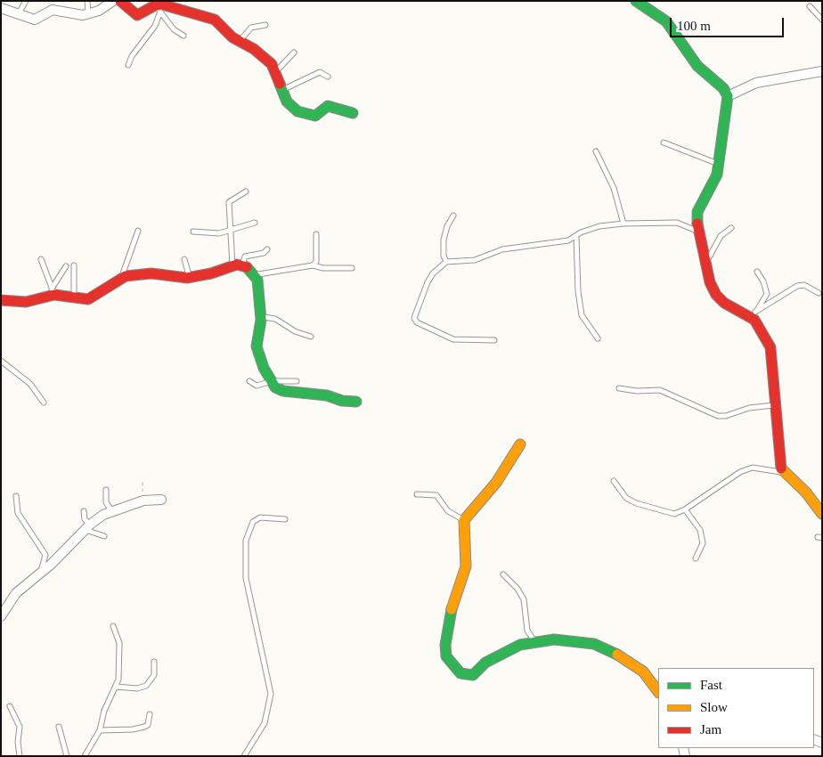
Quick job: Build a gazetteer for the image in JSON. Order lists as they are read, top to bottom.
{
  "legend": ["Fast", "Slow", "Jam"],
  "scale_bar": "100 m"
}
